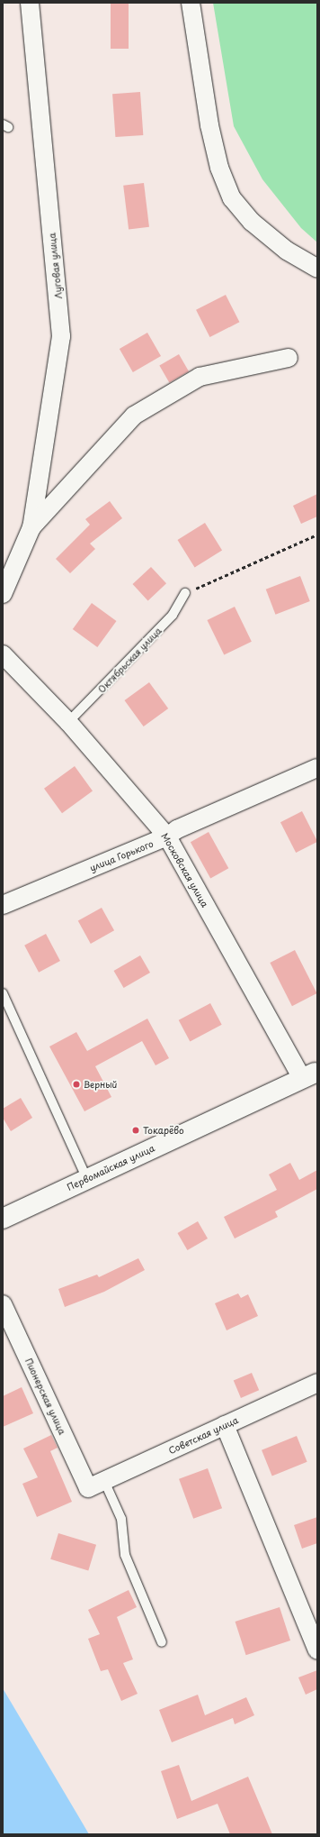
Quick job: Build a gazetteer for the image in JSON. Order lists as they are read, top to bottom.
{
  "streets": {
    "street": [
      "Луговая улица",
      "улица Горького",
      "Московская улица",
      "Первомайская улица",
      "Пионерская улица",
      "Советская улица"
    ],
    "lane": ["Октябрьская улица"]
  },
  "crossings": [
    ["Октябрьская улица", "Московская улица"],
    ["улица Горького", "Московская улица"],
    ["Московская улица", "Первомайская улица"],
    ["Пионерская улица", "Советская улица"]
  ],
  "places": ["Верный", "Токарёво"]
}
